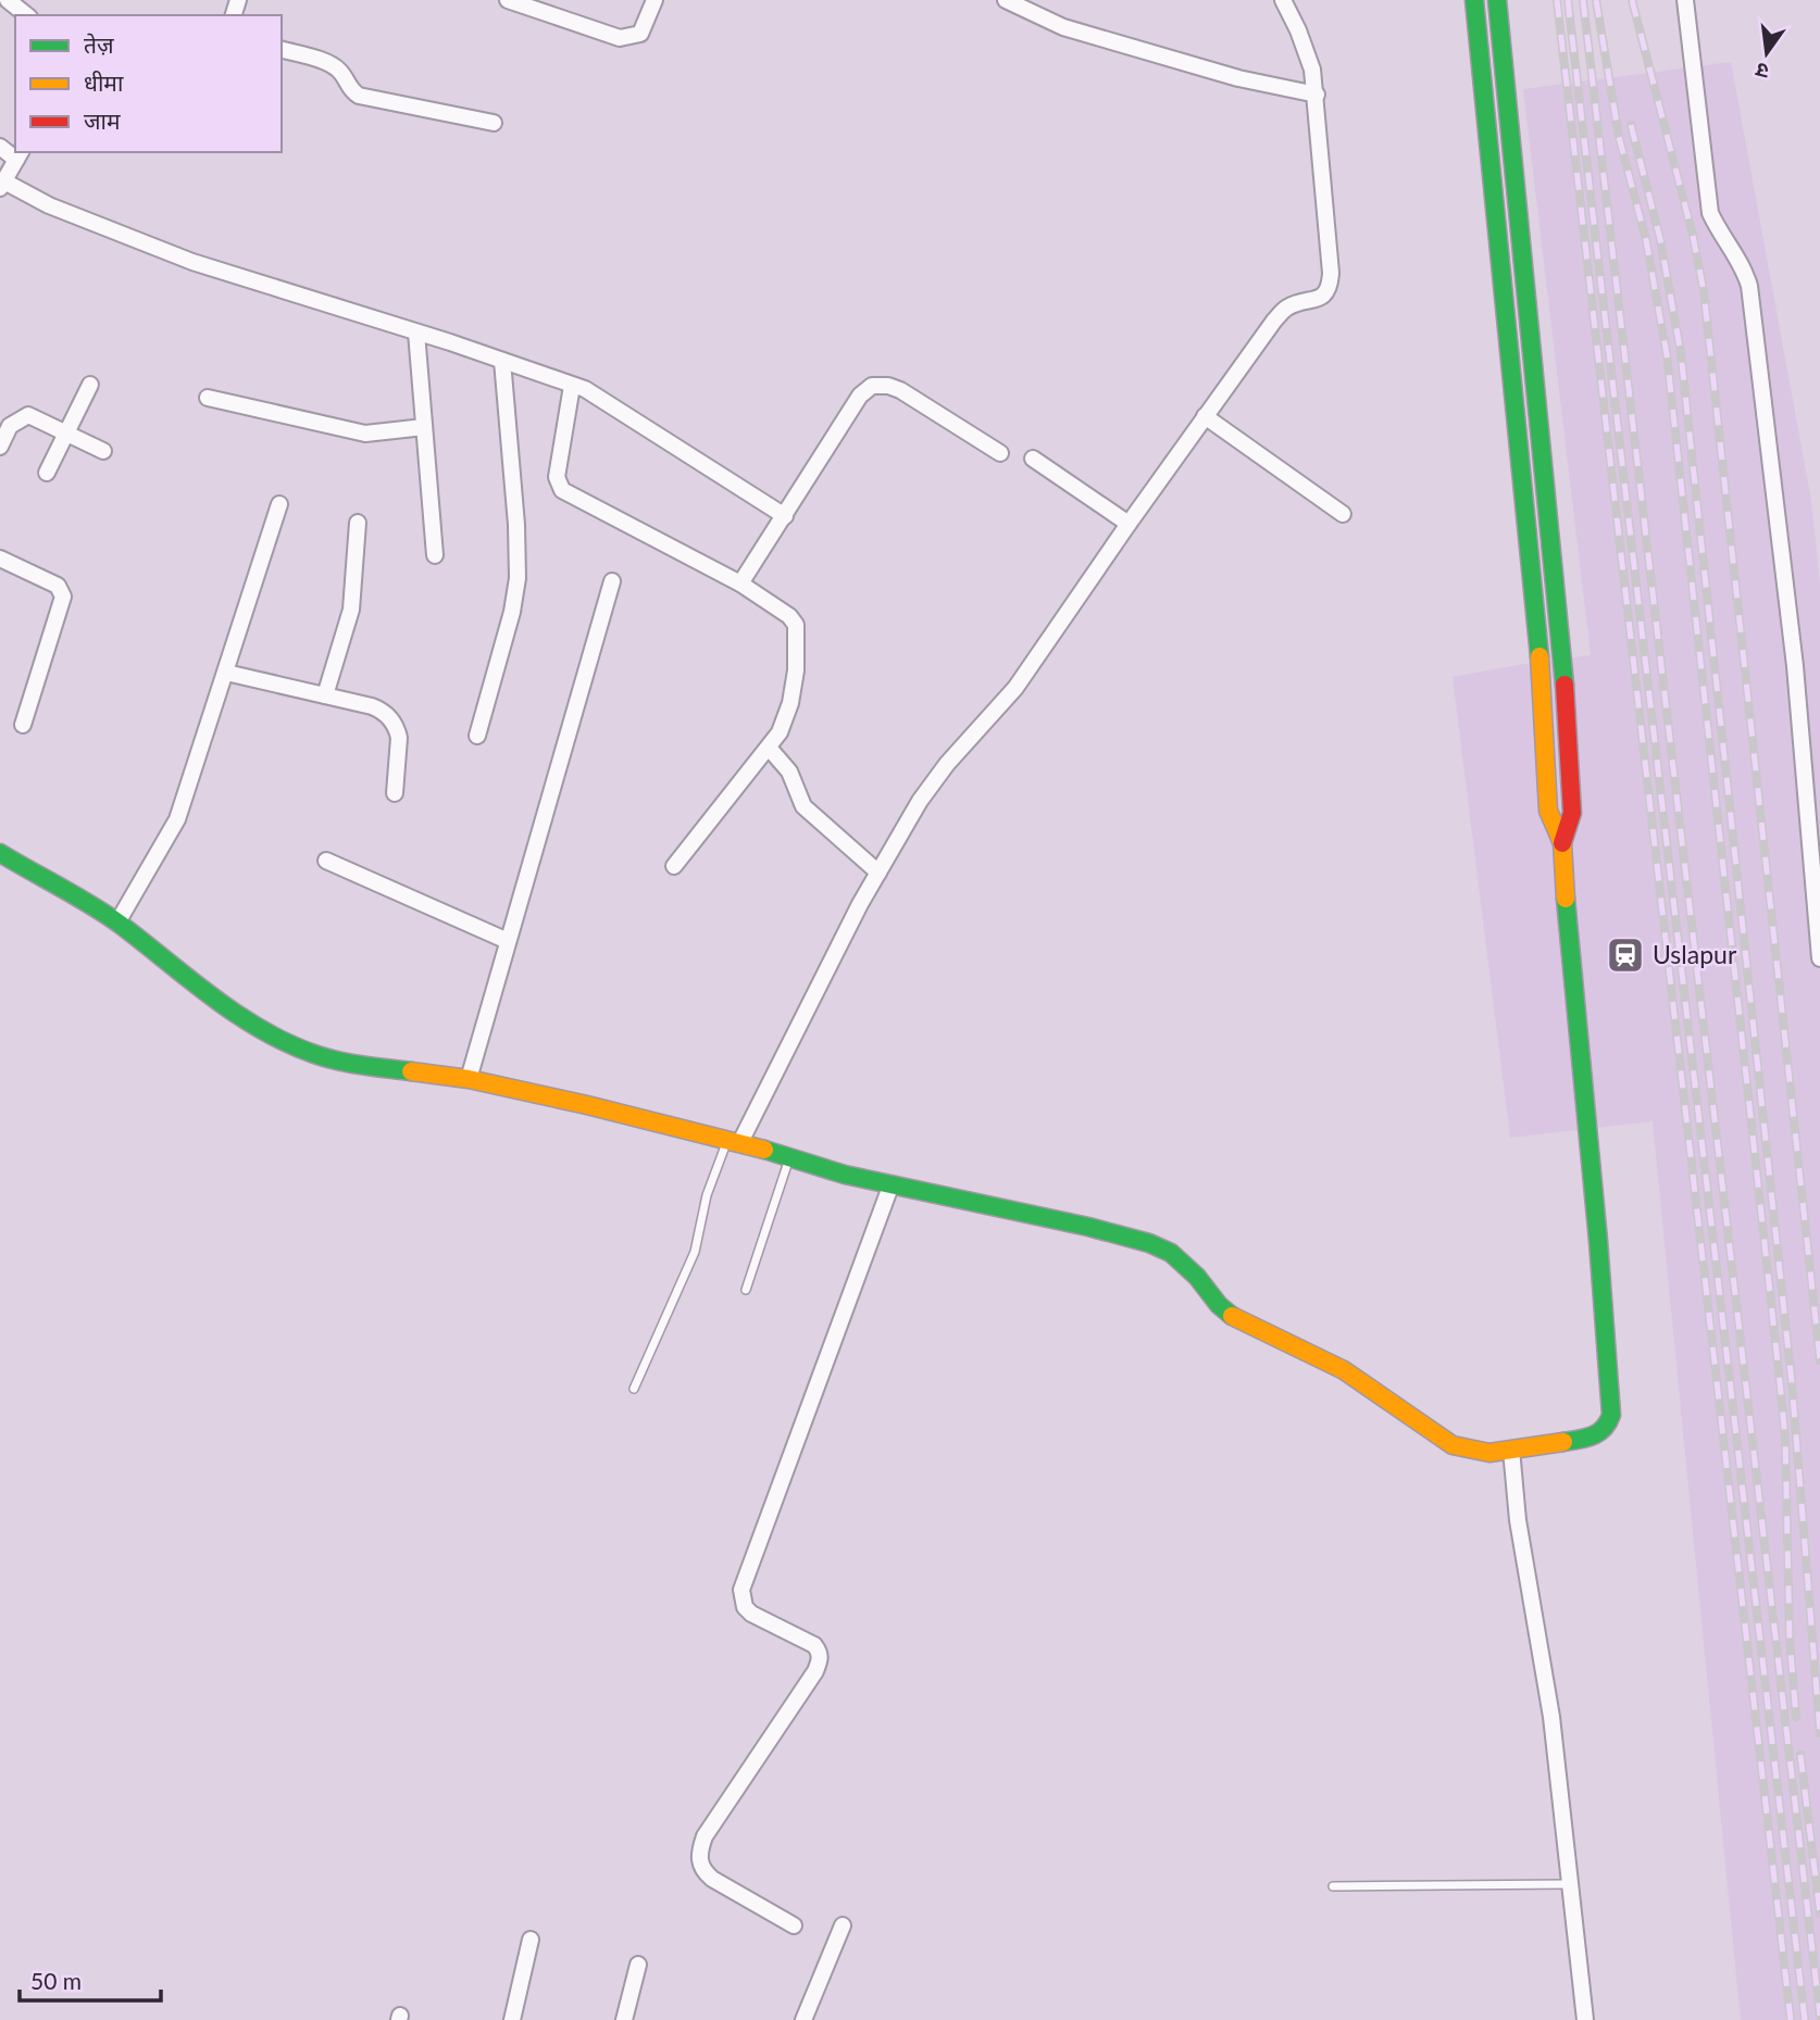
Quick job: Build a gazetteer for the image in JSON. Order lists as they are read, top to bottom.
{
  "places": {
    "station": ["Uslapur"]
  },
  "legend": ["तेज़", "धीमा", "जाम"],
  "scale_bar": "50 m",
  "north": "bottom"
}
